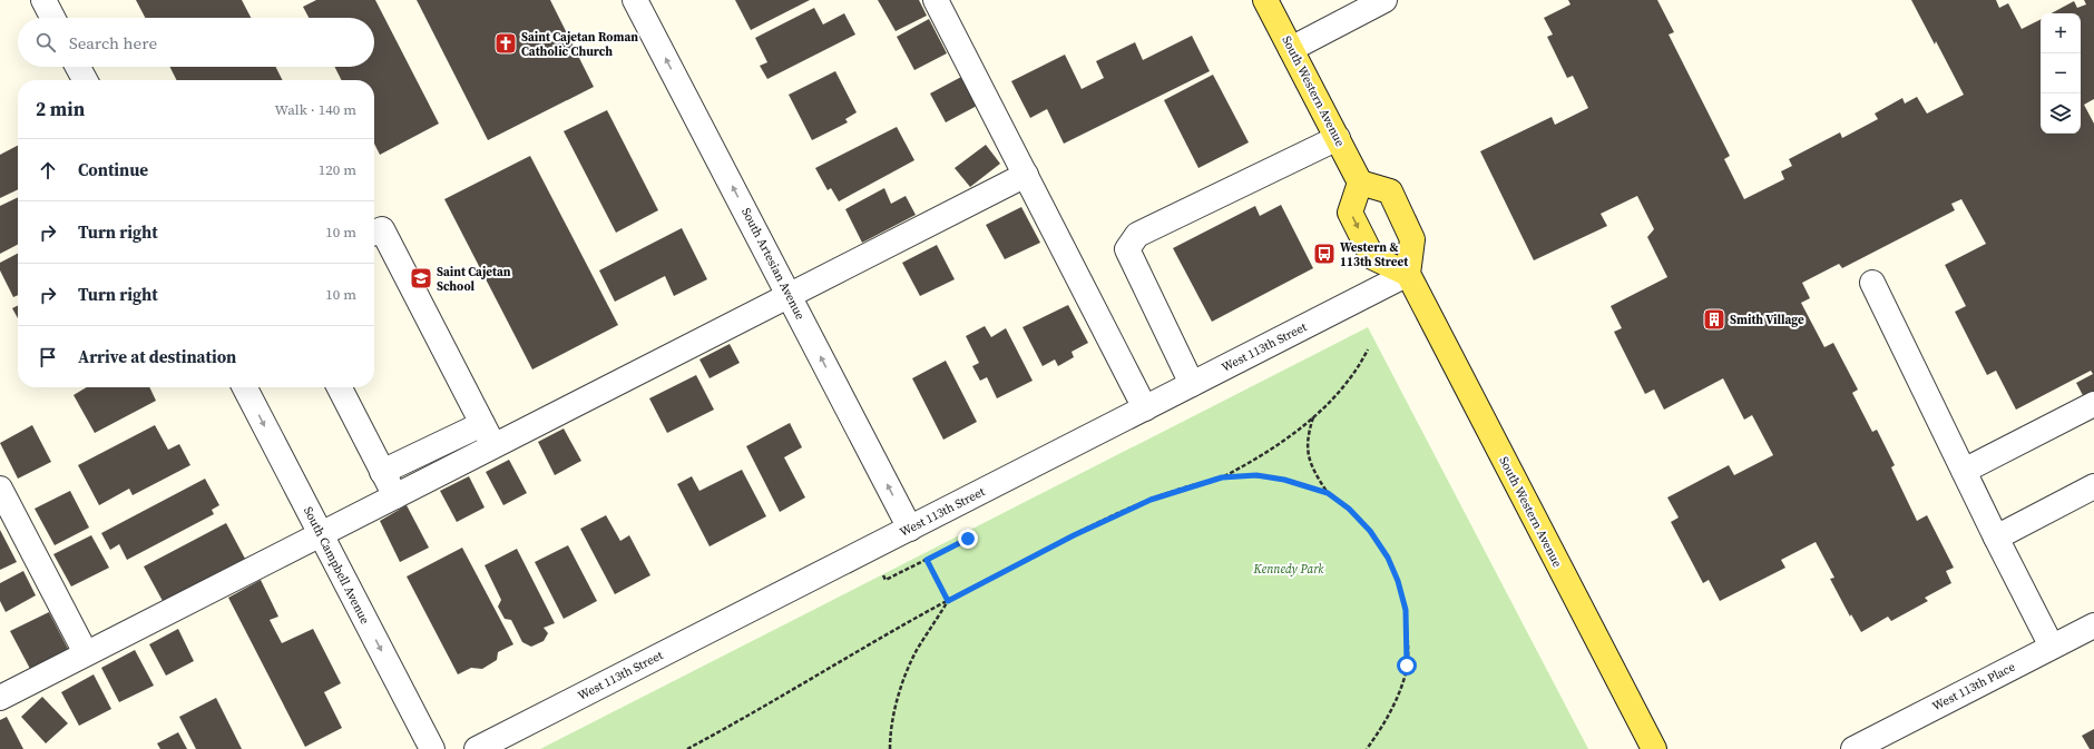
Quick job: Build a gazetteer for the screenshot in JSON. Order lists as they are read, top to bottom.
{
  "streets": {
    "main road": ["South Western Avenue"],
    "street": [
      "South Artesian Avenue",
      "West 113th Street",
      "South Campbell Avenue",
      "West 113th Place"
    ]
  },
  "crossings": [
    ["South Western Avenue", "West 113th Street"],
    ["South Artesian Avenue", "West 113th Street"]
  ],
  "one_way": ["South Artesian Avenue"],
  "parks": ["Kennedy Park"],
  "places": {
    "church": ["Saint Cajetan Roman Catholic Church"],
    "bus stop": ["Western & 113th Street"],
    "school or university": ["Saint Cajetan School"],
    "building": ["Smith Village"]
  },
  "page": {
    "map_buttons": ["+", "−"],
    "search": "Search here",
    "heading": ["2 min", "Walk · 140 m"],
    "list": [
      ["Continue", "120 m"],
      ["Turn right", "10 m"],
      ["Turn right", "10 m"],
      "Arrive at destination"
    ]
  }
}
